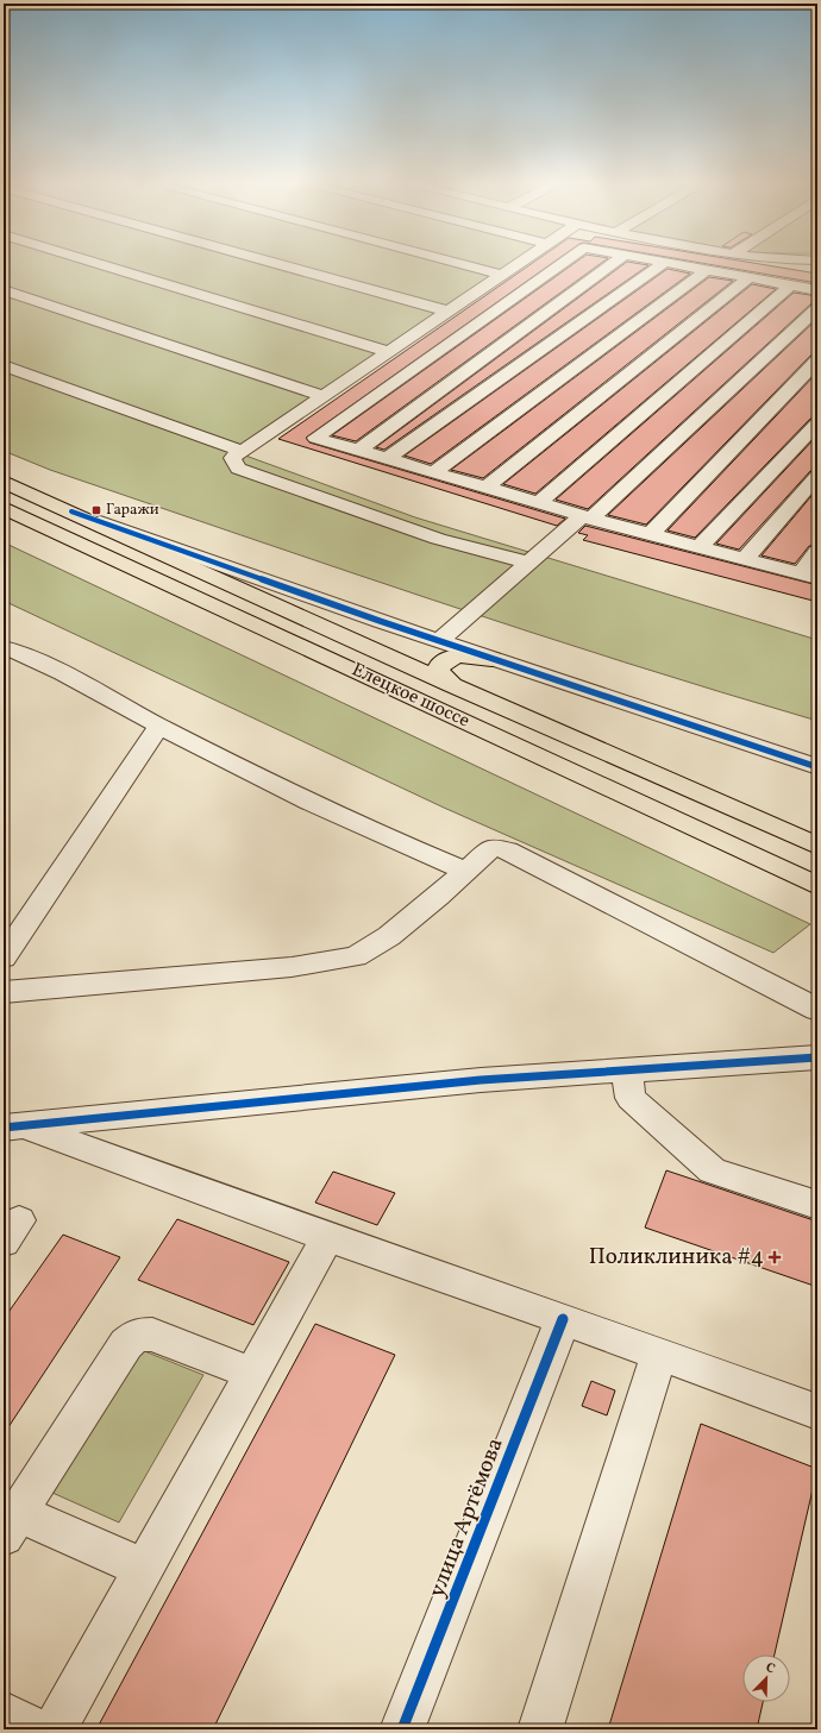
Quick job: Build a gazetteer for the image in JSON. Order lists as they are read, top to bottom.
{
  "streets": {
    "main road": ["Елецкое шоссе"],
    "street": ["улица Артёмова"]
  },
  "places": {
    "transit": ["Гаражи"],
    "health": ["Поликлиника #4"]
  },
  "north": "top right"
}
